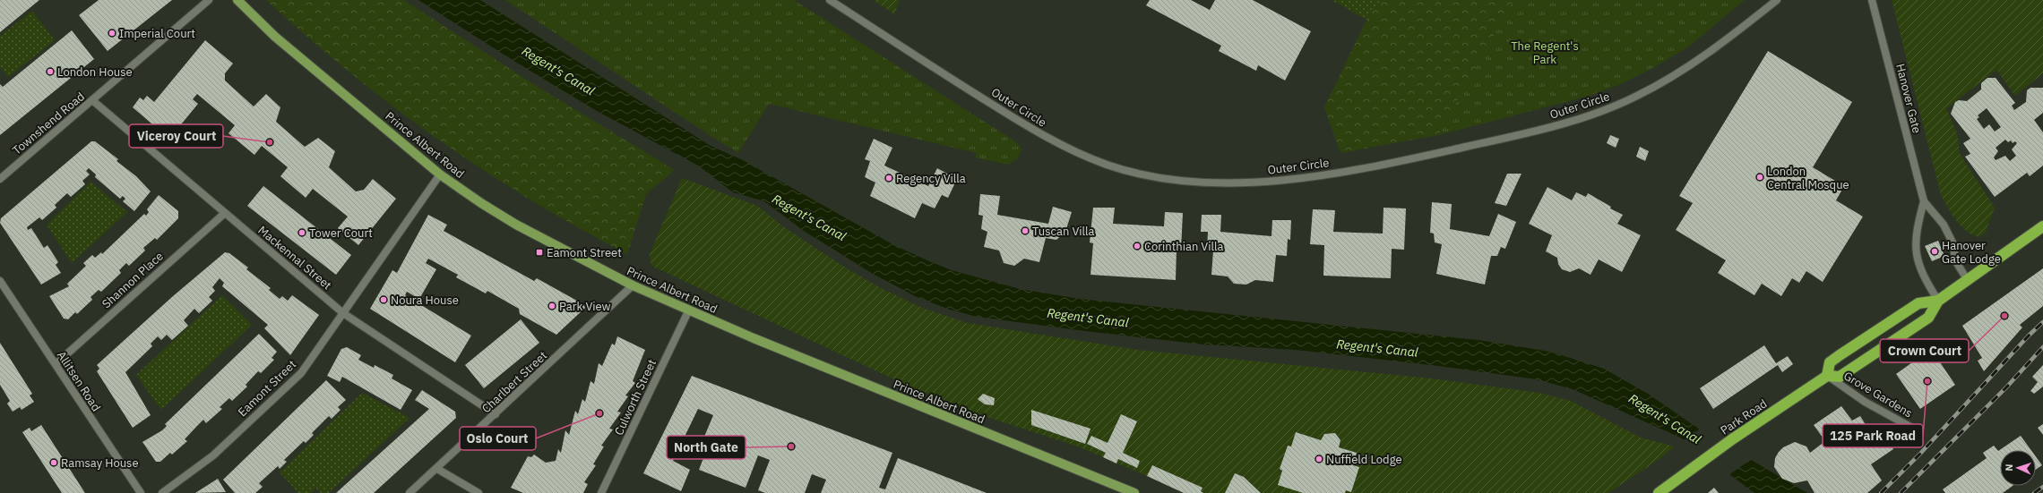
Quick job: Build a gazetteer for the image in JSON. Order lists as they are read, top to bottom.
{
  "streets": {
    "highway": ["Park Road"],
    "main road": ["Prince Albert Road"],
    "street": [
      "Hanover Gate",
      "Outer Circle",
      "Townshend Road",
      "Mackennal Street",
      "Shannon Place",
      "Allitsen Road",
      "Charlbert Street",
      "Eamont Street",
      "Grove Gardens",
      "Culworth Street"
    ]
  },
  "crossings": [
    ["Hanover Gate", "Park Road"],
    ["Townshend Road", "Mackennal Street"],
    ["Prince Albert Road", "Charlbert Street"],
    ["Prince Albert Road", "Eamont Street"],
    ["Prince Albert Road", "Culworth Street"],
    ["Mackennal Street", "Shannon Place"],
    ["Mackennal Street", "Charlbert Street"],
    ["Mackennal Street", "Eamont Street"],
    ["Shannon Place", "Allitsen Road"],
    ["Grove Gardens", "Park Road"]
  ],
  "water": ["Regent's Canal"],
  "parks": ["The Regent's Park"],
  "places": {
    "other": [
      "Imperial Court",
      "London House",
      "Viceroy Court",
      "London Central Mosque",
      "Regency Villa",
      "Tuscan Villa",
      "Tower Court",
      "Corinthian Villa",
      "Hanover Gate Lodge",
      "Noura House",
      "Park View",
      "Crown Court",
      "125 Park Road",
      "Oslo Court",
      "North Gate",
      "Nuffield Lodge",
      "Ramsay House"
    ],
    "transit": ["Eamont Street"]
  },
  "north": "left"
}
